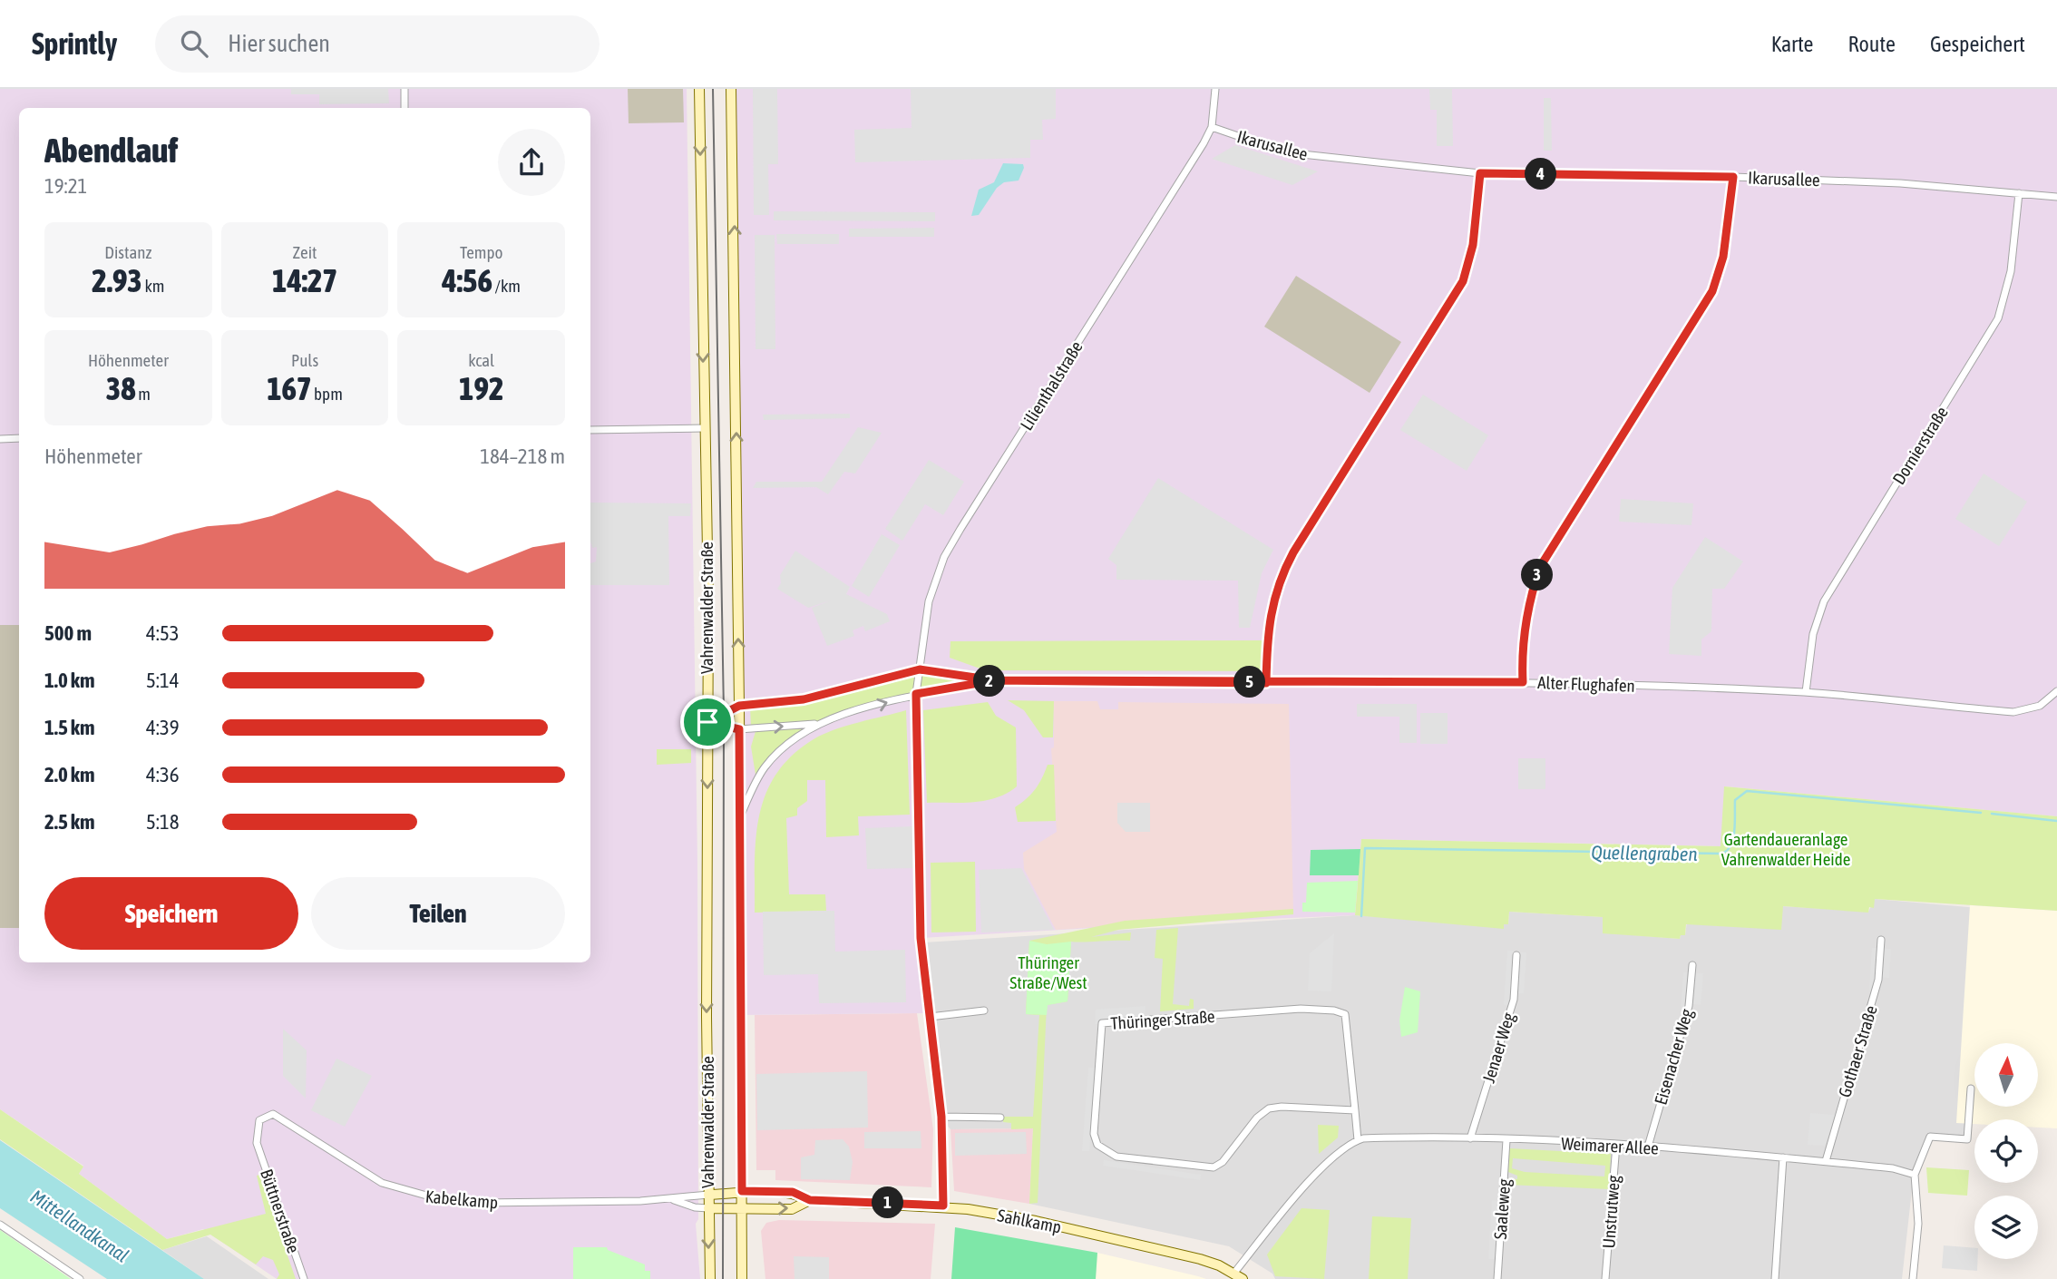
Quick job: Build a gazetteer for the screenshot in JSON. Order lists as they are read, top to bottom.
{
  "streets": {
    "main road": ["Vahrenwalder Straße", "Sahlkamp"],
    "street": [
      "Ikarusallee",
      "Lilienthalstraße",
      "Dornierstraße",
      "Alter Flughafen",
      "Thüringer Straße",
      "Jenaer Weg",
      "Gothaer Straße",
      "Eisenacher Weg",
      "Weimarer Allee",
      "Kabelkamp",
      "Saaleweg",
      "Büttnerstraße",
      "Unstrutweg"
    ]
  },
  "crossings": [
    ["Ikarusallee", "Lilienthalstraße"],
    ["Ikarusallee", "Dornierstraße"],
    ["Lilienthalstraße", "Alter Flughafen"],
    ["Lilienthalstraße", "Sahlkamp"],
    ["Dornierstraße", "Alter Flughafen"],
    ["Vahrenwalder Straße", "Alter Flughafen"],
    ["Vahrenwalder Straße", "Kabelkamp"],
    ["Vahrenwalder Straße", "Sahlkamp"],
    ["Thüringer Straße", "Weimarer Allee"],
    ["Jenaer Weg", "Weimarer Allee"],
    ["Gothaer Straße", "Weimarer Allee"],
    ["Eisenacher Weg", "Weimarer Allee"],
    ["Weimarer Allee", "Saaleweg"],
    ["Weimarer Allee", "Unstrutweg"],
    ["Kabelkamp", "Büttnerstraße"],
    ["Kabelkamp", "Sahlkamp"]
  ],
  "water": ["Quellengraben", "Mittellandkanal"],
  "parks": ["Gartendaueranlage Vahrenwalder Heide", "Thüringer Straße/West"],
  "north": "top",
  "page": {
    "header": "Sprintly",
    "search": "Hier suchen",
    "nav": ["Karte", "Route", "Gespeichert"],
    "heading": ["Abendlauf", "19:21"],
    "pins": [
      "4",
      "3",
      "2",
      "5",
      "1"
    ],
    "stats": [
      ["Distanz", "2.93 km"],
      ["Zeit", "14:27"],
      ["Tempo", "4:56 /km"],
      ["Höhenmeter", "38 m"],
      ["Puls", "167 bpm"],
      ["kcal", "192"]
    ],
    "chart": ["Höhenmeter", "184–218 m"],
    "list": [
      {
        "name": "500 m",
        "note": "4:53"
      },
      {
        "name": "1.0 km",
        "note": "5:14"
      },
      {
        "name": "1.5 km",
        "note": "4:39"
      },
      {
        "name": "2.0 km",
        "note": "4:36"
      },
      {
        "name": "2.5 km",
        "note": "5:18"
      }
    ],
    "buttons": ["Speichern", "Teilen"]
  }
}
